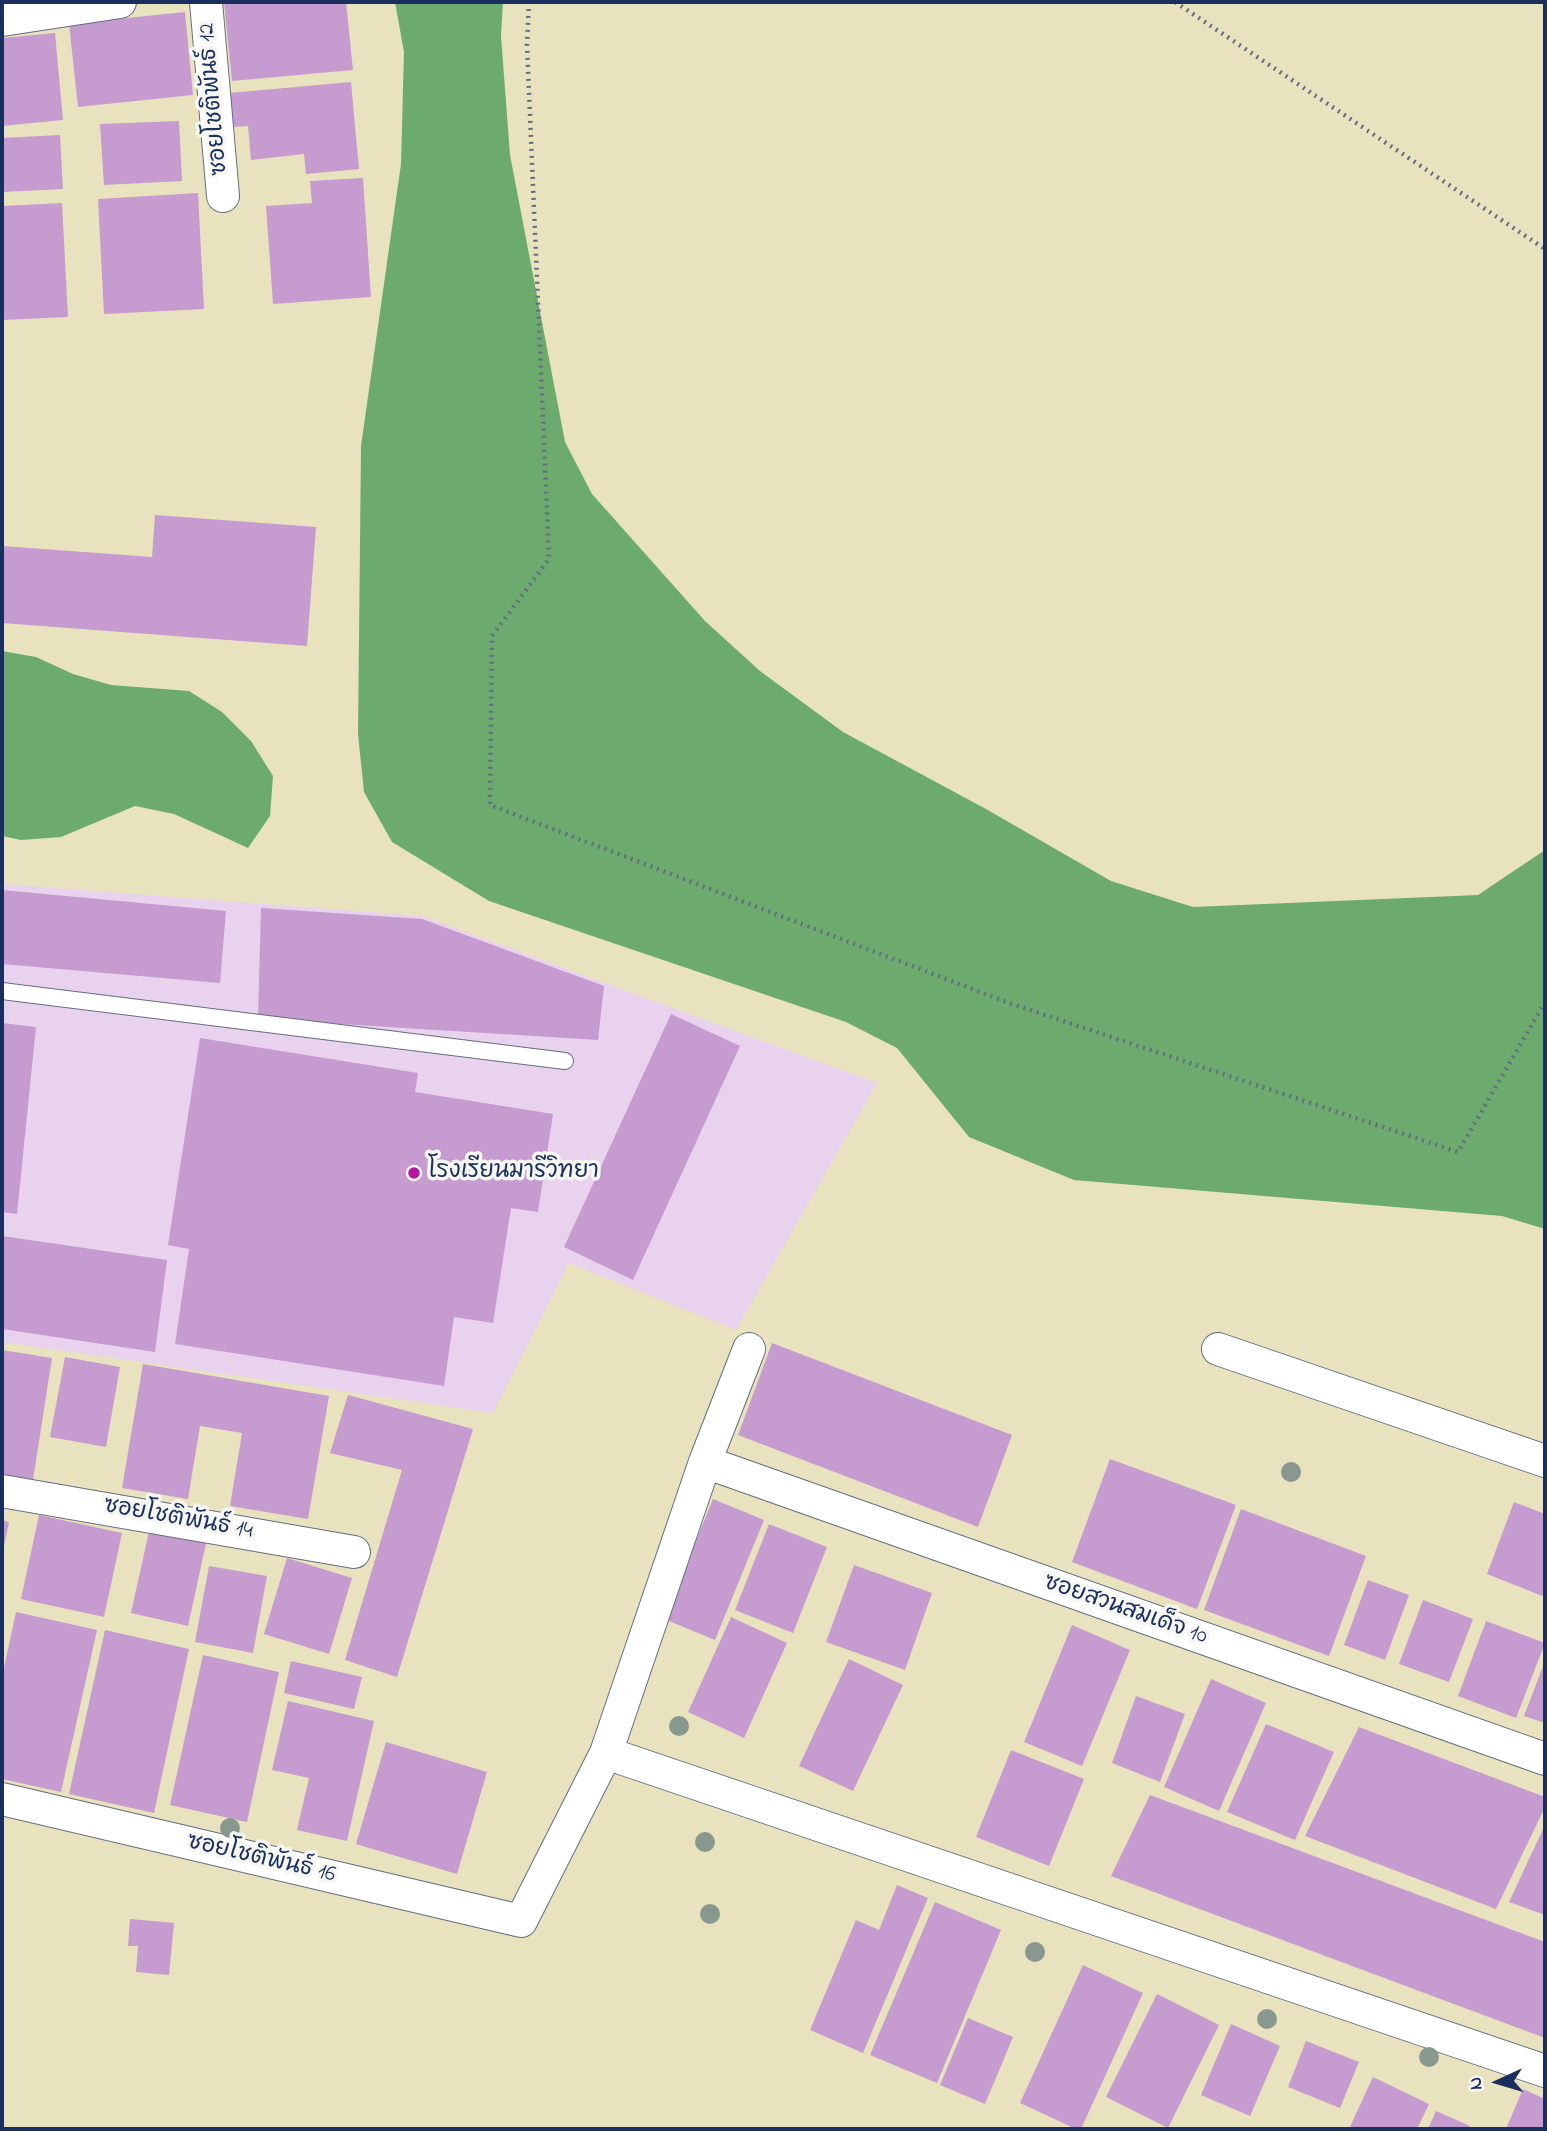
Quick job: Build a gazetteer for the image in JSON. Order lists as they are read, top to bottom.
{
  "streets": {
    "street": [
      "ซอยโชติพันธ์ 12",
      "ซอยโชติพันธ์ 14",
      "ซอยสวนสมเด็จ 10",
      "ซอยโชติพันธ์ 16"
    ]
  },
  "places": ["โรงเรียนมารีวิทยา"],
  "north": "left"
}
